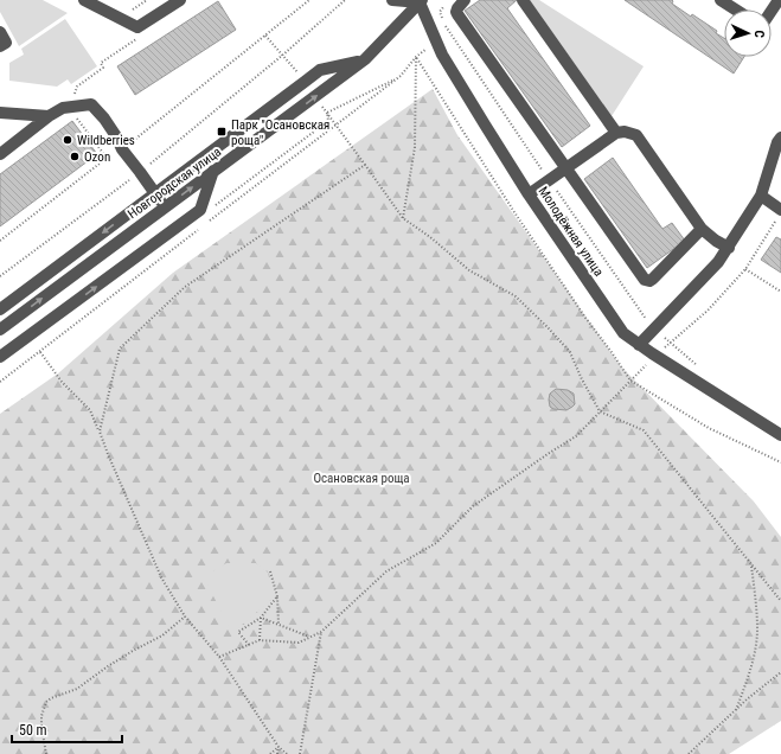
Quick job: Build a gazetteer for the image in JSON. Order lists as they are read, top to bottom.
{
  "streets": {
    "street": ["Новгородская улица", "Молодёжная улица"]
  },
  "crossings": [
    ["Новгородская улица", "Молодёжная улица"]
  ],
  "parks": ["Осановская роща"],
  "places": {
    "transit": ["Парк \"Осановская роща\""],
    "other": ["Wildberries", "Ozon"]
  },
  "scale_bar": "50 m",
  "north": "right"
}
